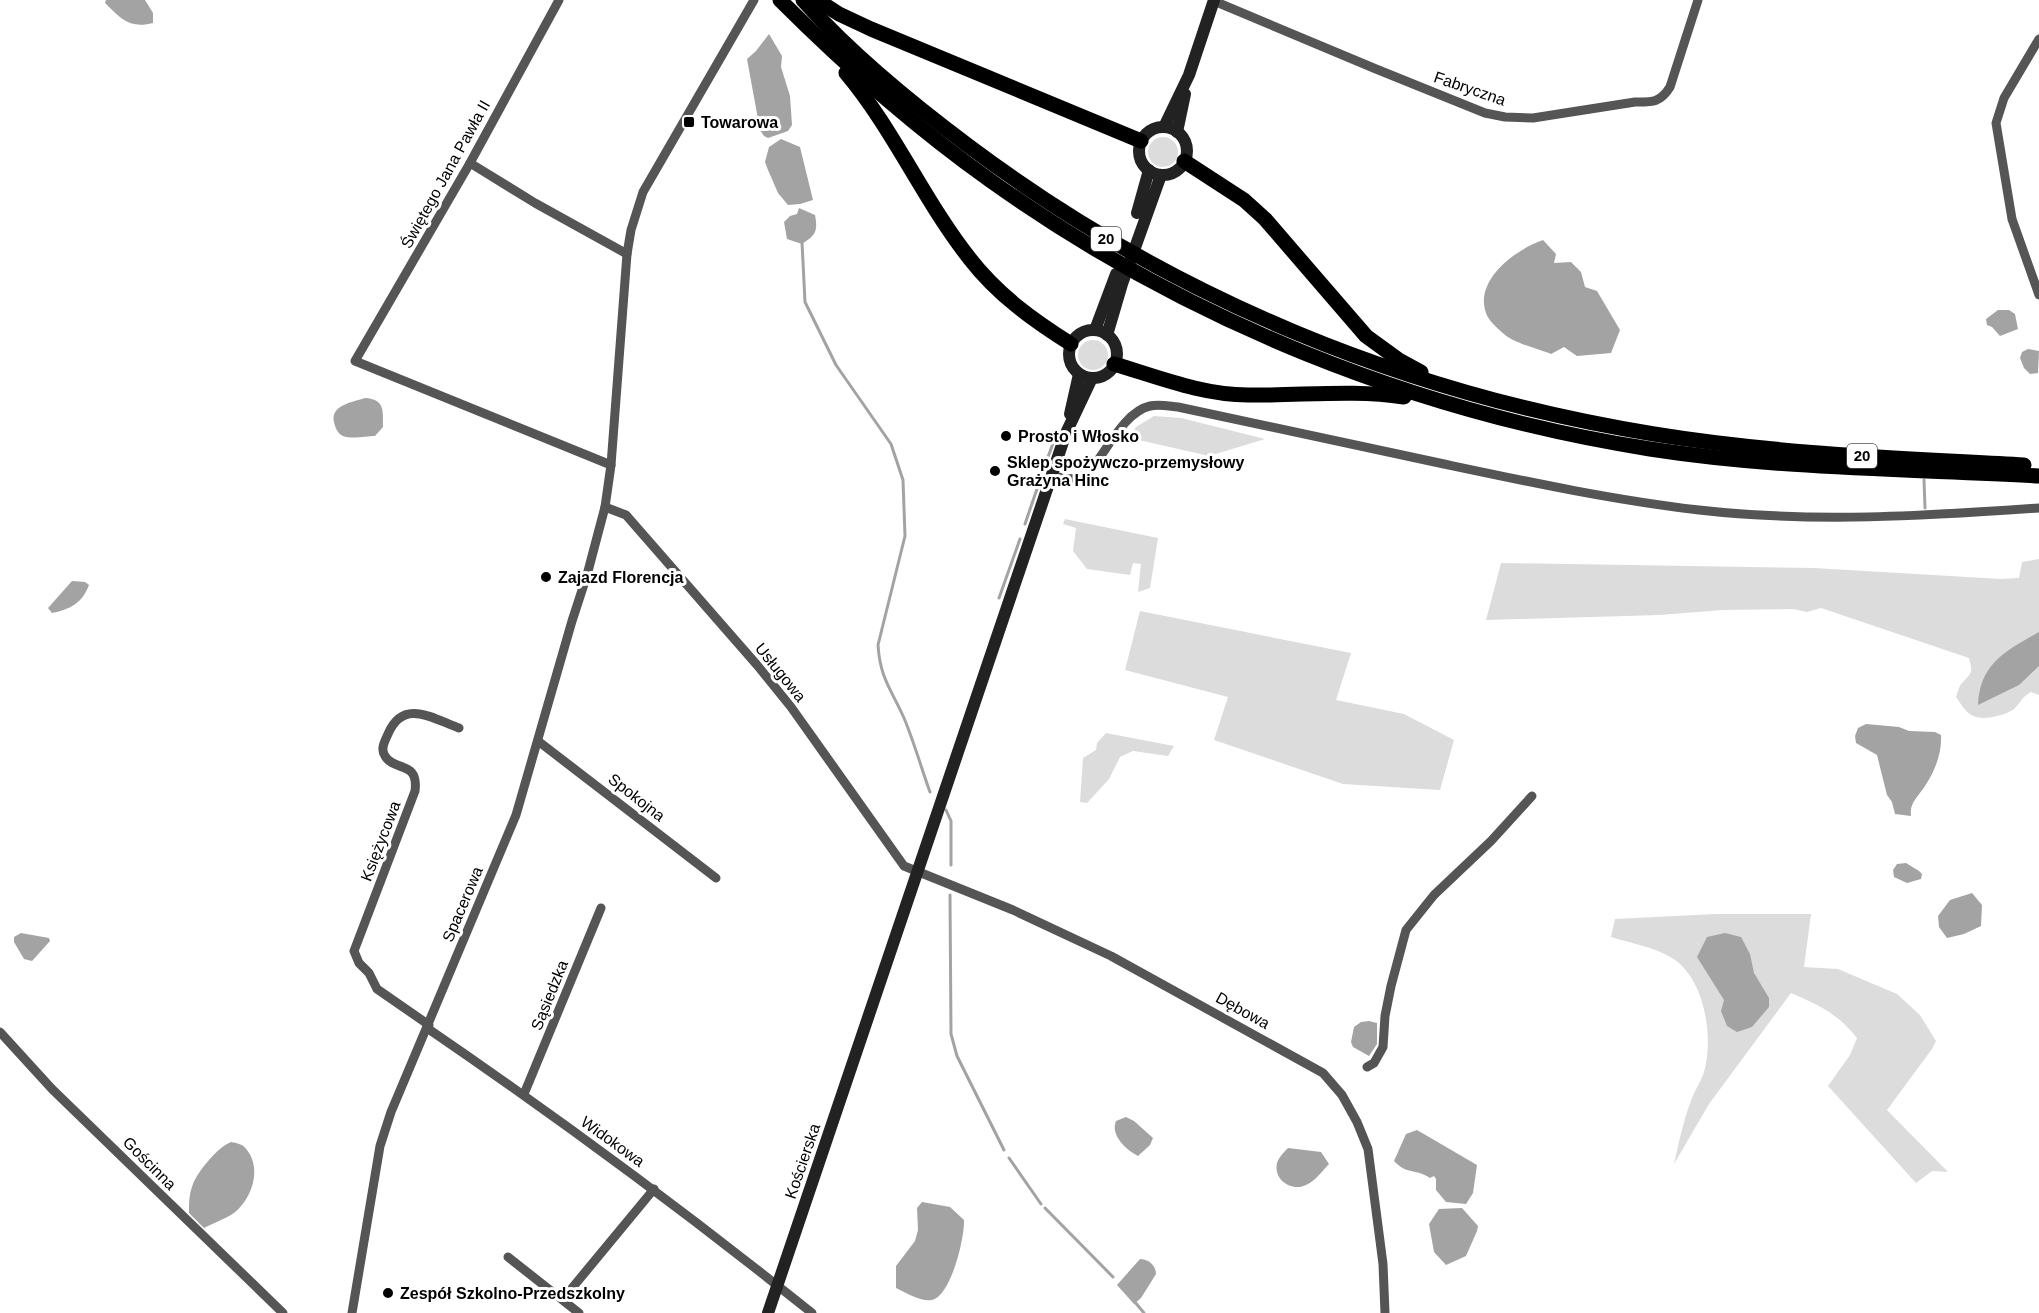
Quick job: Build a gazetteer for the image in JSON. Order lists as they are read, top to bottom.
{
  "streets": {
    "main road": ["20", "Kościerska"],
    "street": [
      "Fabryczna",
      "Świętego Jana Pawła II",
      "Usługowa",
      "Spokojna",
      "Księżycowa",
      "Spacerowa",
      "Sąsiedzka",
      "Dębowa",
      "Widokowa",
      "Gościnna"
    ]
  },
  "crossings": [
    ["Usługowa", "Spacerowa"],
    ["Usługowa", "Dębowa"],
    ["Usługowa", "Kościerska"],
    ["Spokojna", "Spacerowa"],
    ["Księżycowa", "Spacerowa"],
    ["Księżycowa", "Widokowa"],
    ["Spacerowa", "Widokowa"],
    ["Sąsiedzka", "Widokowa"],
    ["Dębowa", "Kościerska"],
    ["Widokowa", "Kościerska"]
  ],
  "places": {
    "transit": ["Towarowa"],
    "other": [
      "Prosto i Włosko",
      "Sklep spożywczo-przemysłowy Grażyna Hinc",
      "Zajazd Florencja",
      "Zespół Szkolno-Przedszkolny"
    ]
  }
}
